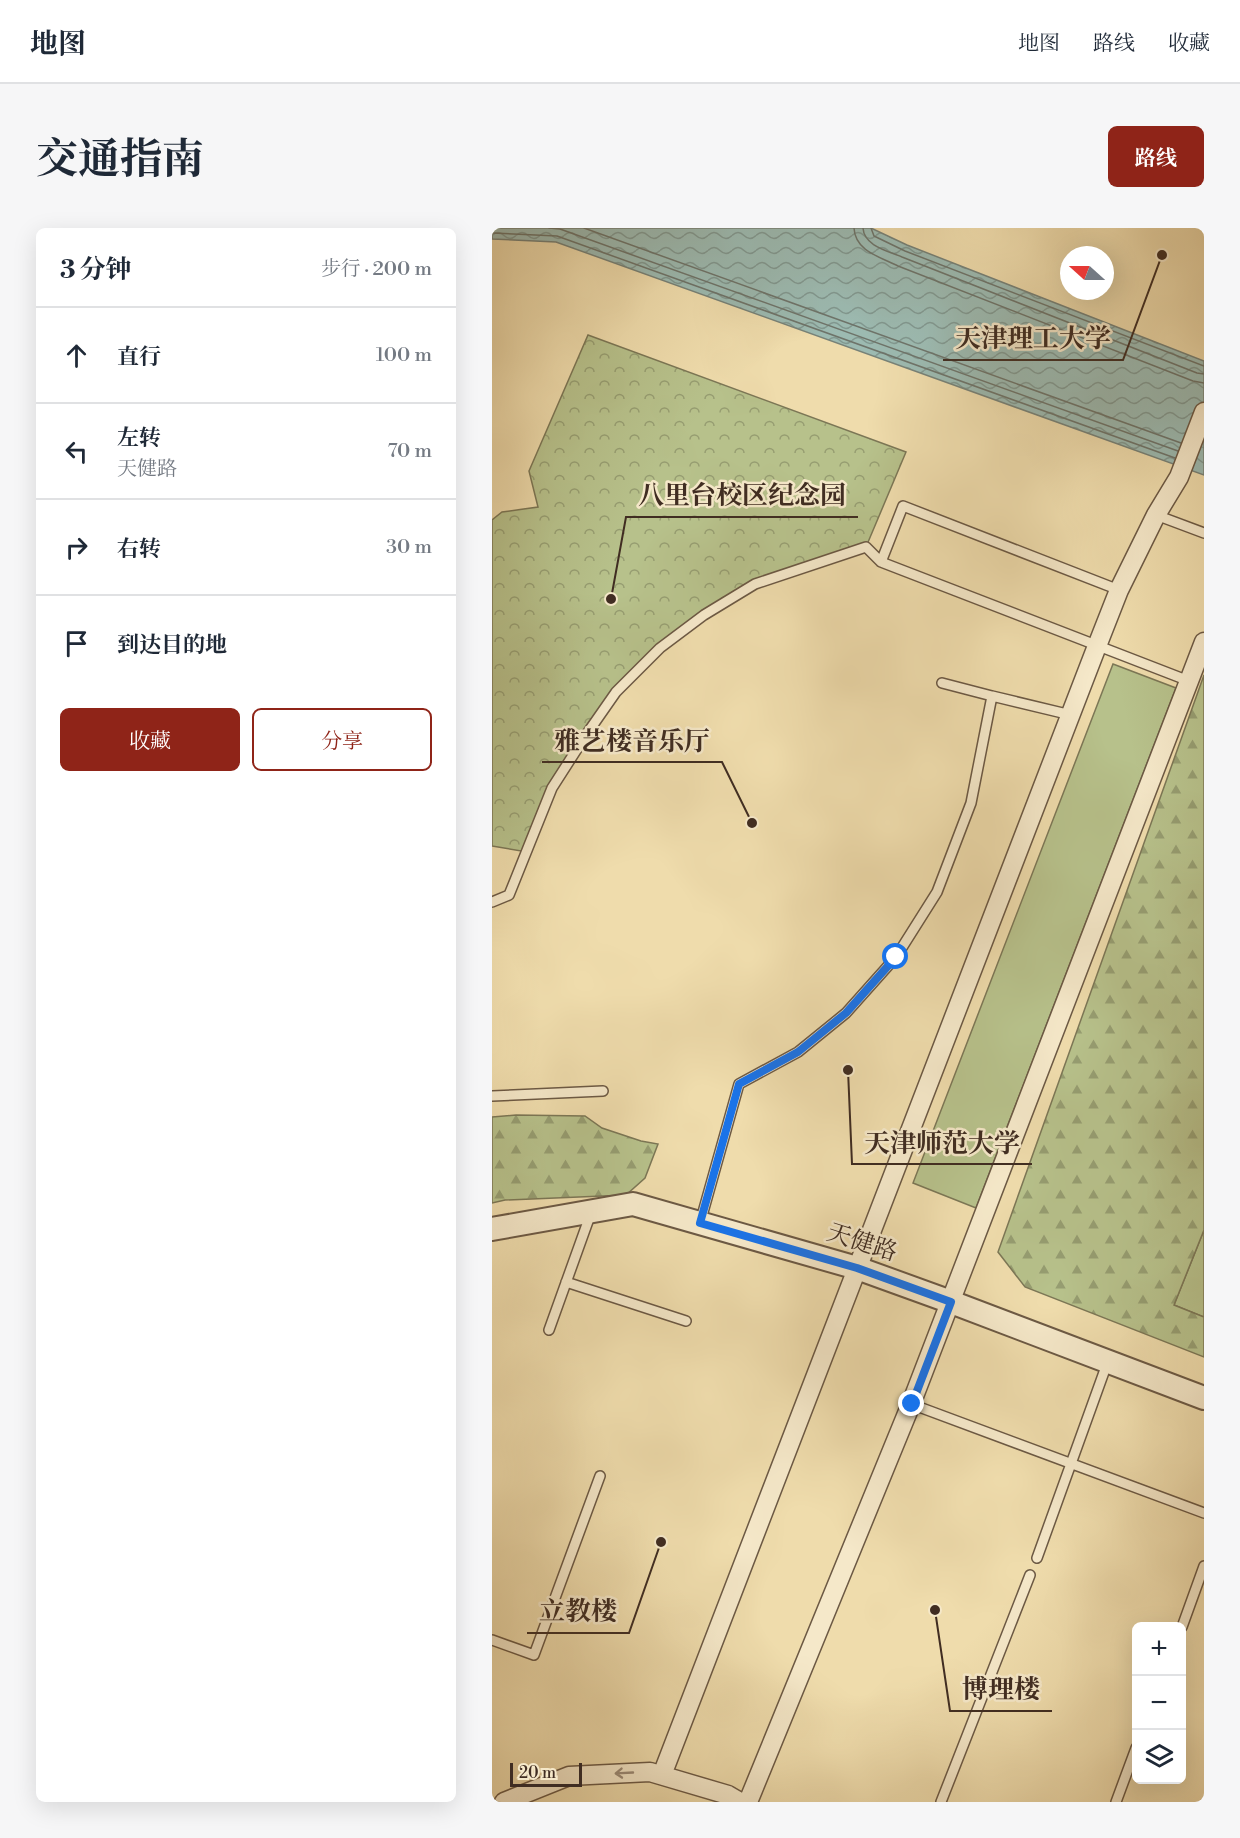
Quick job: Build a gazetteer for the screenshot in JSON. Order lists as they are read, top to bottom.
{
  "streets": {
    "street": ["天健路"]
  },
  "places": [
    "天津理工大学",
    "八里台校区纪念园",
    "雅艺楼音乐厅",
    "天津师范大学",
    "立教楼",
    "博理楼"
  ],
  "scale_bar": "20 m",
  "north": "left",
  "page": {
    "header": "地图",
    "nav": ["地图", "路线", "收藏"],
    "title": "交通指南",
    "buttons": [
      "路线",
      ["收藏", "分享"]
    ],
    "heading": ["3 分钟", "步行 · 200 m"],
    "list": [
      ["直行", "100 m"],
      ["左转", "天健路", "70 m"],
      ["右转", "30 m"],
      "到达目的地"
    ],
    "map_buttons": ["+", "−"],
    "scale": "20 m"
  }
}
